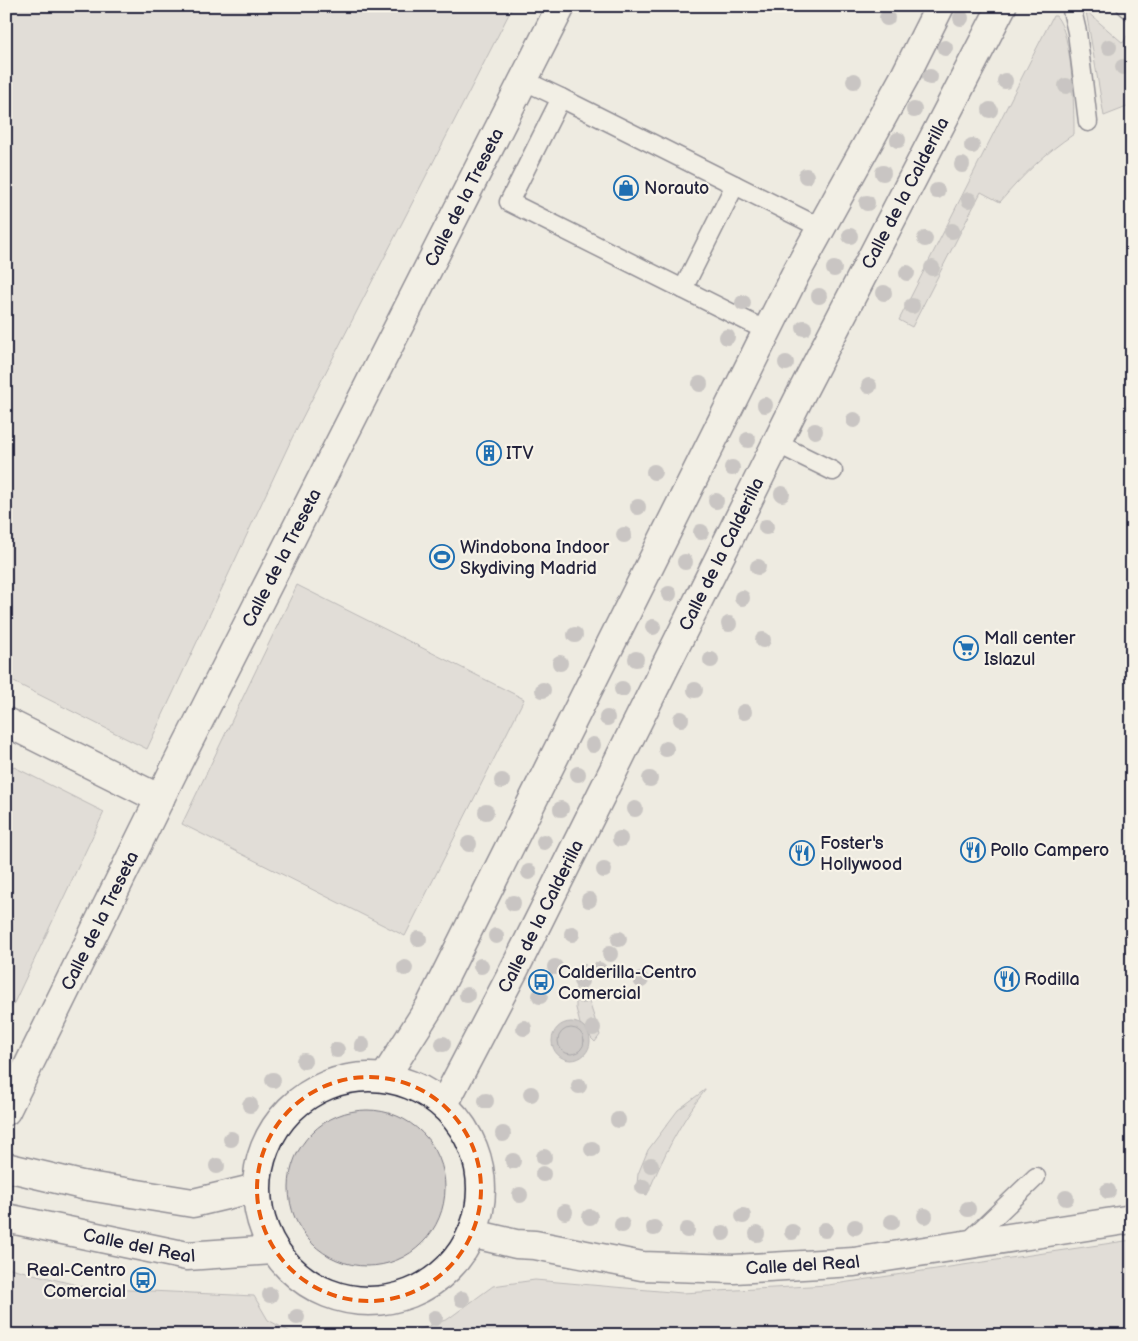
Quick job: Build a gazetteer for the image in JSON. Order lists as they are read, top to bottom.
{
  "streets": {
    "street": ["Calle de la Calderilla", "Calle de la Treseta", "Calle del Real"]
  },
  "places": {
    "shop": ["Norauto"],
    "building": ["ITV"],
    "sports": ["Windobona Indoor Skydiving Madrid"],
    "supermarket": ["Mall center Islazul"],
    "restaurant": ["Pollo Campero", "Foster's Hollywood", "Rodilla"],
    "bus stop": ["Calderilla-Centro Comercial", "Real-Centro Comercial"]
  }
}
